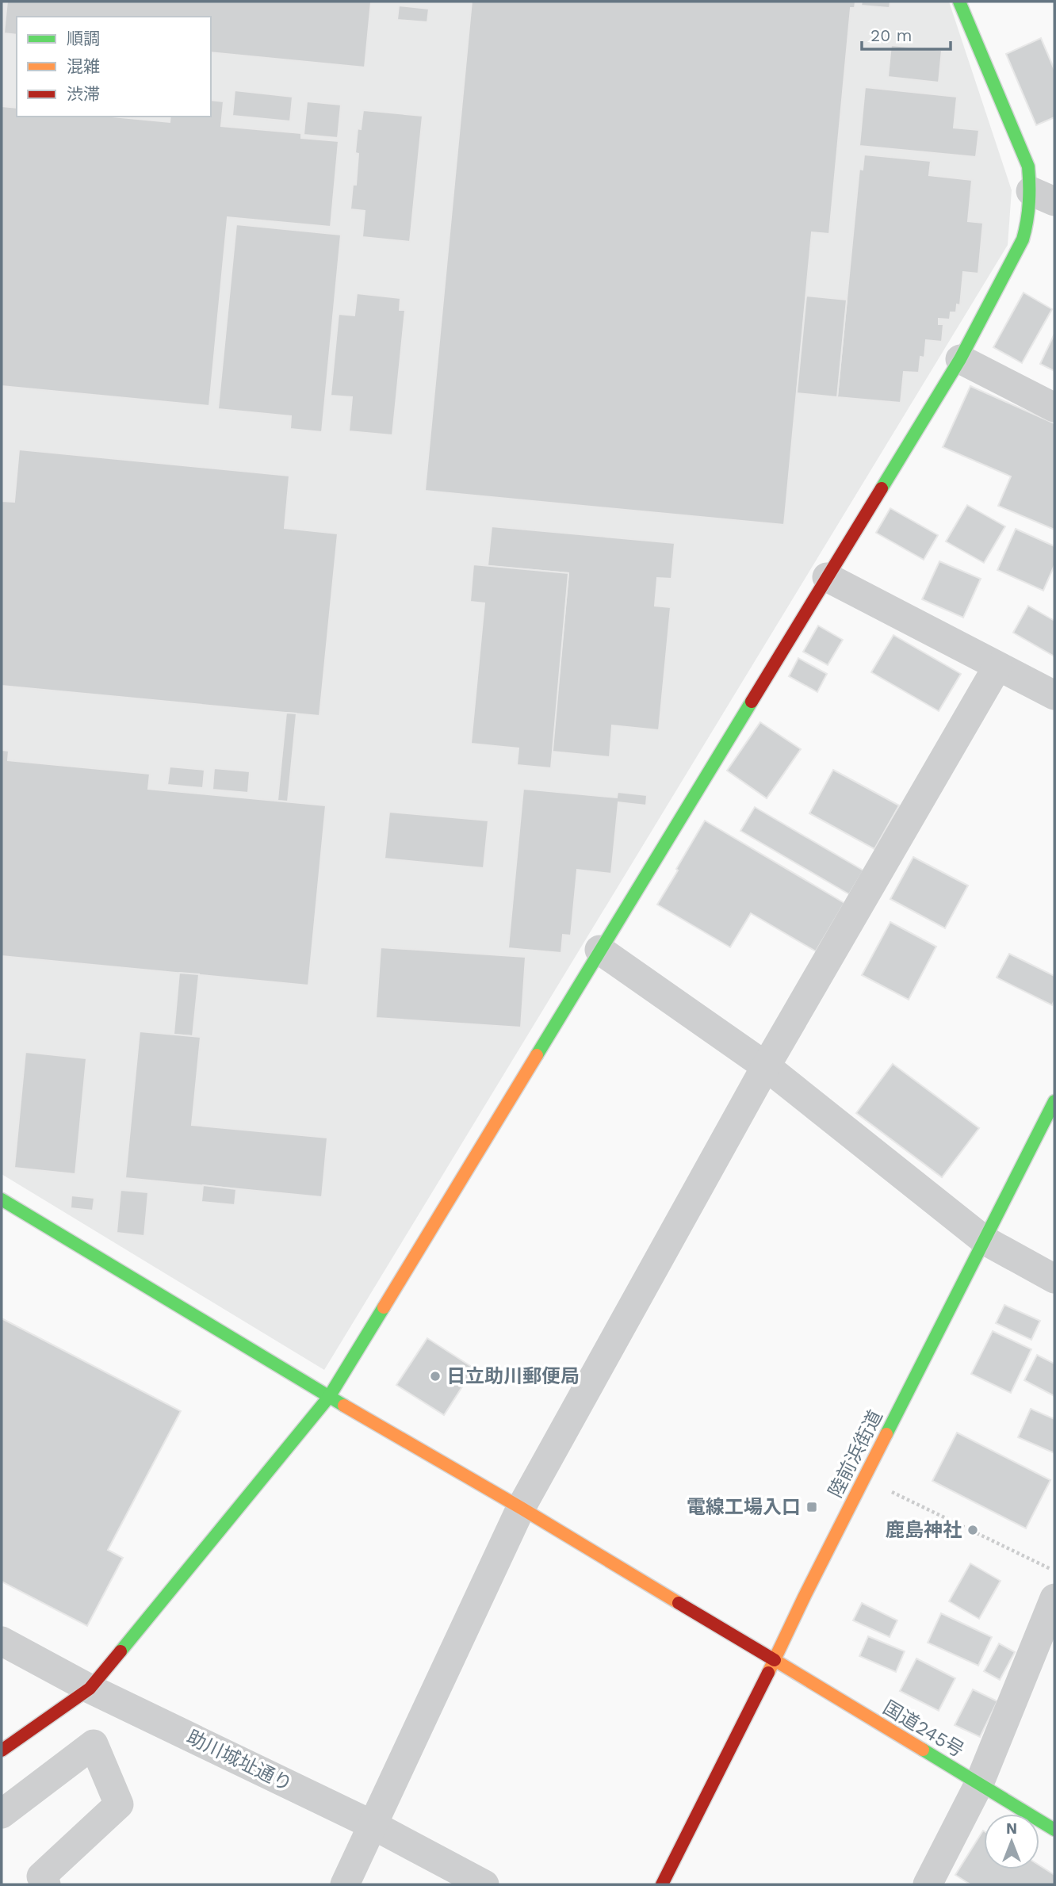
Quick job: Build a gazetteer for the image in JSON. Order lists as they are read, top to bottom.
{
  "streets": {
    "main road": ["陸前浜街道", "国道245号"],
    "street": ["助川城址通り"]
  },
  "crossings": [
    ["陸前浜街道", "国道245号"]
  ],
  "places": {
    "other": ["日立助川郵便局", "鹿島神社"],
    "transit": ["電線工場入口"]
  },
  "legend": ["順調", "混雑", "渋滞"],
  "scale_bar": "20 m",
  "north": "top"
}
